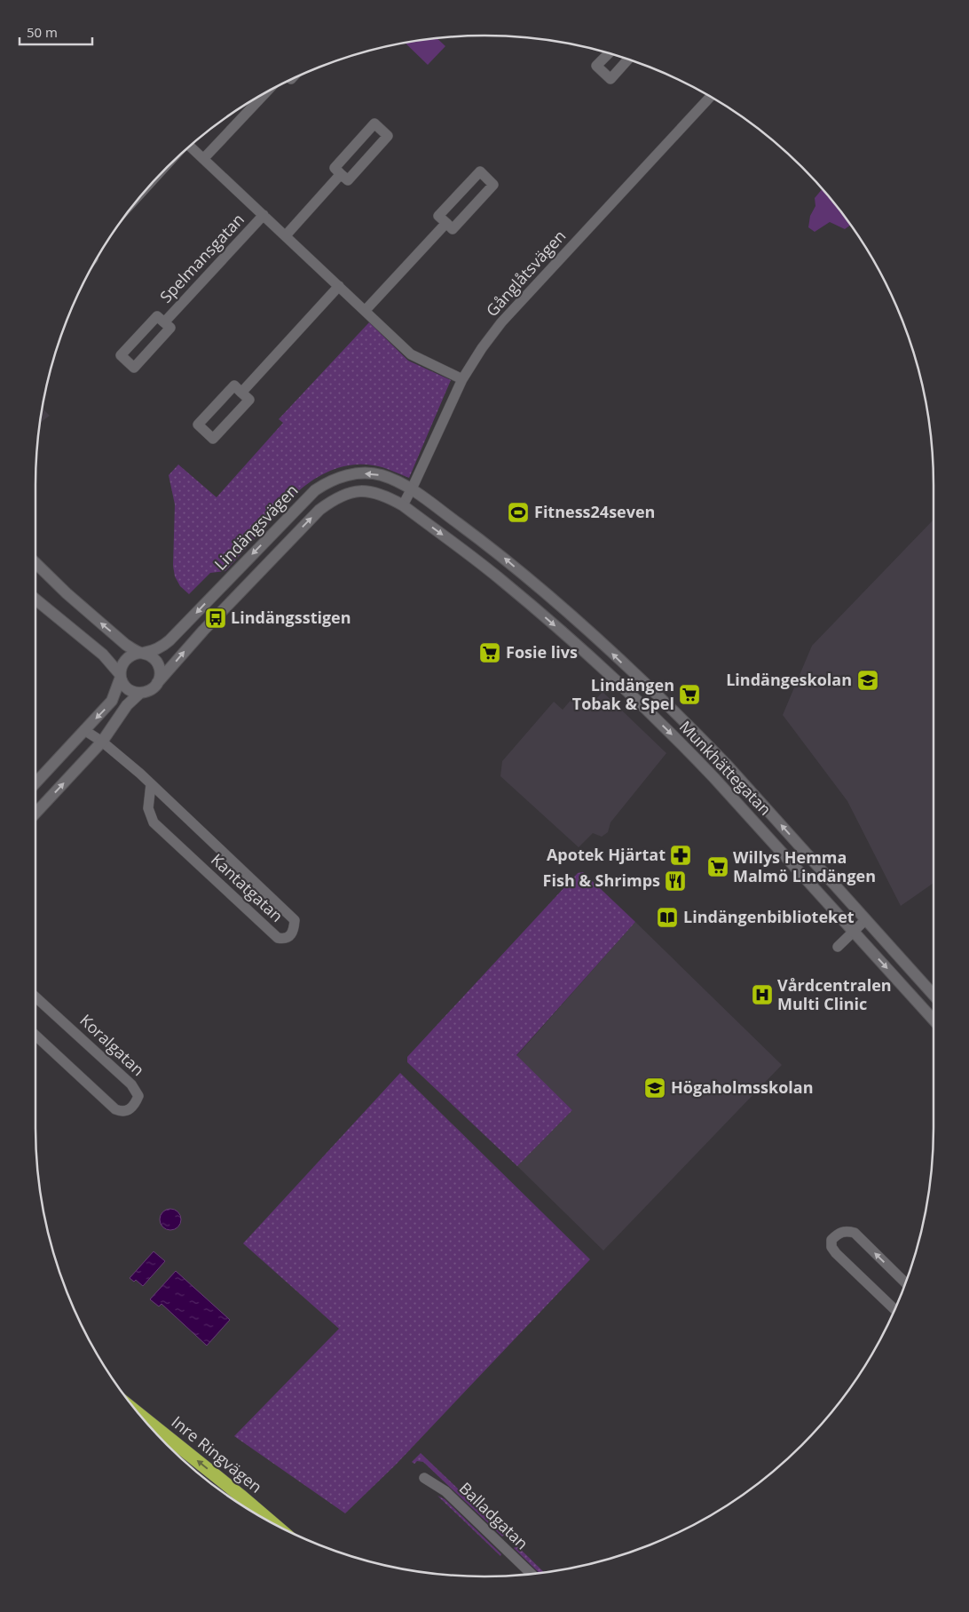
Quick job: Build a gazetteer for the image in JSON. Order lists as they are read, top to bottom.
{
  "streets": {
    "highway": ["Inre Ringvägen"],
    "street": [
      "Spelmansgatan",
      "Gånglåtsvägen",
      "Lindängsvägen",
      "Munkhättegatan",
      "Kantatgatan",
      "Koralgatan",
      "Balladgatan"
    ]
  },
  "crossings": [
    ["Spelmansgatan", "Gånglåtsvägen"],
    ["Gånglåtsvägen", "Lindängsvägen"],
    ["Gånglåtsvägen", "Munkhättegatan"],
    ["Lindängsvägen", "Munkhättegatan"],
    ["Lindängsvägen", "Kantatgatan"]
  ],
  "one_way": ["Inre Ringvägen"],
  "places": {
    "sports": ["Fitness24seven"],
    "bus stop": ["Lindängsstigen"],
    "supermarket": ["Fosie livs", "Lindängen Tobak & Spel", "Willys Hemma Malmö Lindängen"],
    "school or university": ["Lindängeskolan", "Högaholmsskolan"],
    "pharmacy": ["Apotek Hjärtat"],
    "restaurant": ["Fish & Shrimps"],
    "library": ["Lindängenbiblioteket"],
    "hospital": ["Vårdcentralen Multi Clinic"]
  },
  "scale_bar": "50 m"
}
